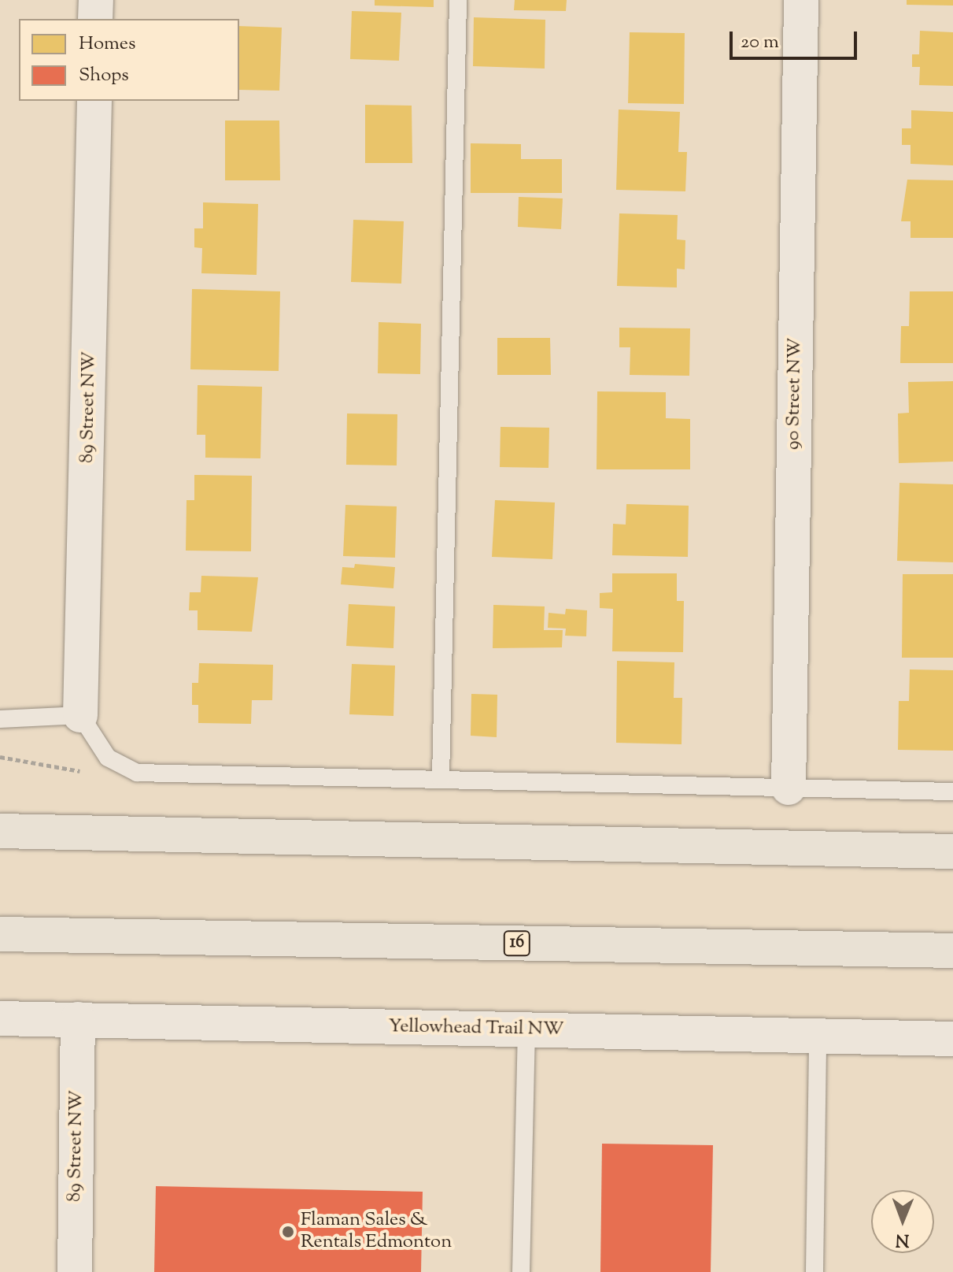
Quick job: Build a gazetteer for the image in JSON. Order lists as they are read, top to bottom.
{
  "streets": {
    "highway": ["16"],
    "street": ["90 Street NW", "89 Street NW", "Yellowhead Trail NW"]
  },
  "crossings": [
    ["89 Street NW", "Yellowhead Trail NW"]
  ],
  "places": ["Flaman Sales & Rentals Edmonton"],
  "legend": ["Homes", "Shops"],
  "scale_bar": "20 m",
  "north": "bottom"
}
